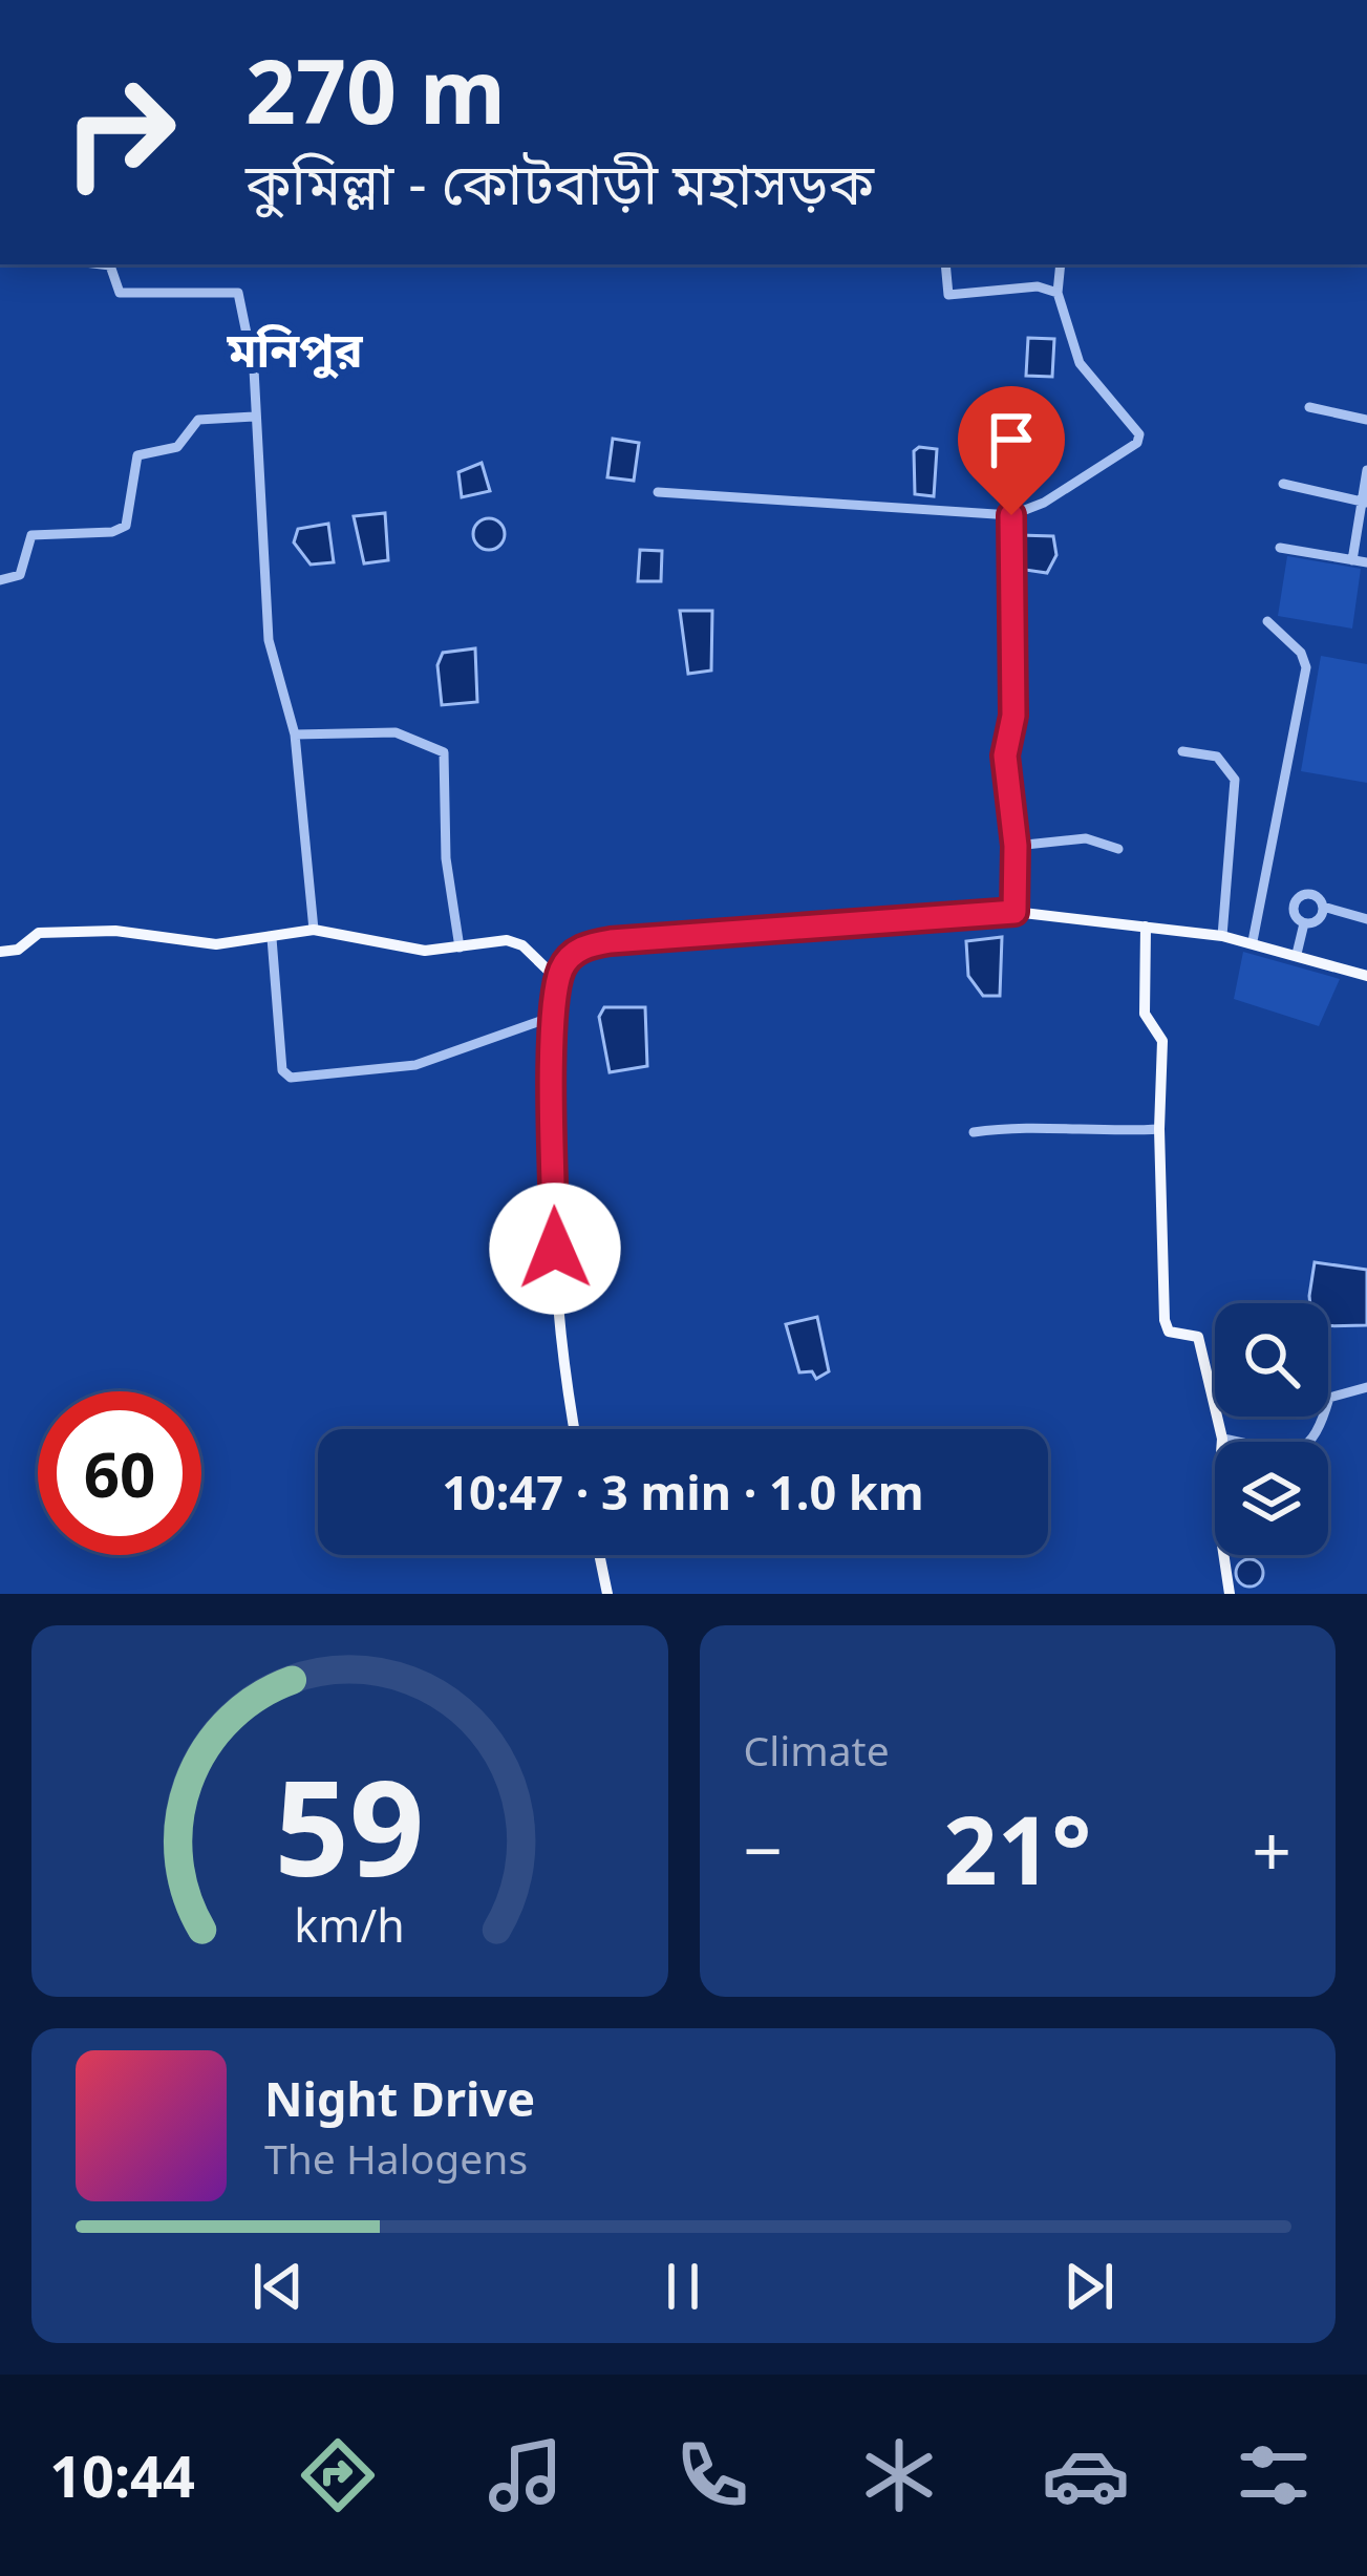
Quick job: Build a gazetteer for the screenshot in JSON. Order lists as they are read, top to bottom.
{
  "districts": ["মনিপুর"],
  "page": {
    "turn": ["270 m", "কুমিল্লা - কোটবাড়ী মহাসড়ক"],
    "limit": "60",
    "trip": "10:47 · 3 min · 1.0 km",
    "tile": "Climate",
    "heat": ["−", "21°", "+"],
    "song": ["Night Drive", "The Halogens"],
    "tabs": "10:44",
    "gauge": ["59", "km/h"]
  }
}
